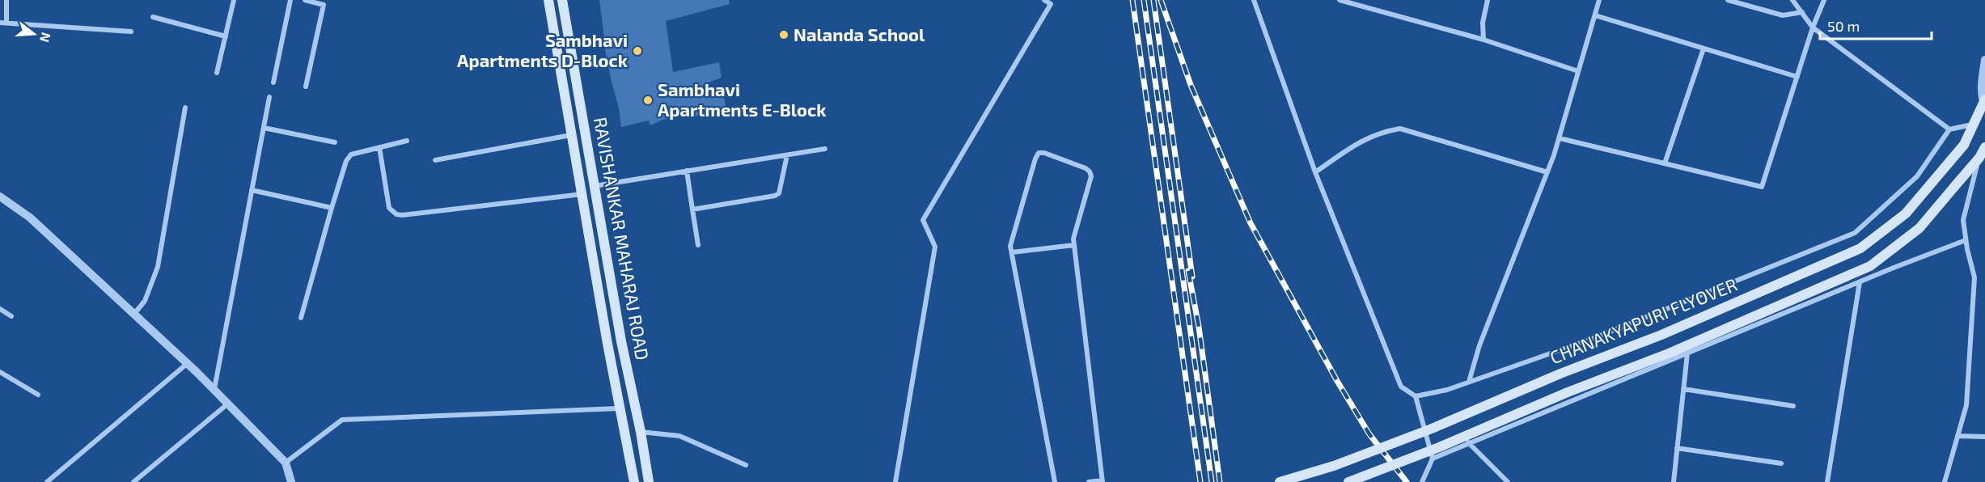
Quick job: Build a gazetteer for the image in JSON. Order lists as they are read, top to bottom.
{
  "streets": {
    "main road": ["RAVISHANKAR MAHARAJ ROAD", "CHANAKYAPURI FLYOVER"]
  },
  "places": ["Nalanda School", "Sambhavi Apartments D-Block", "Sambhavi Apartments E-Block"],
  "scale_bar": "50 m",
  "north": "right"
}
